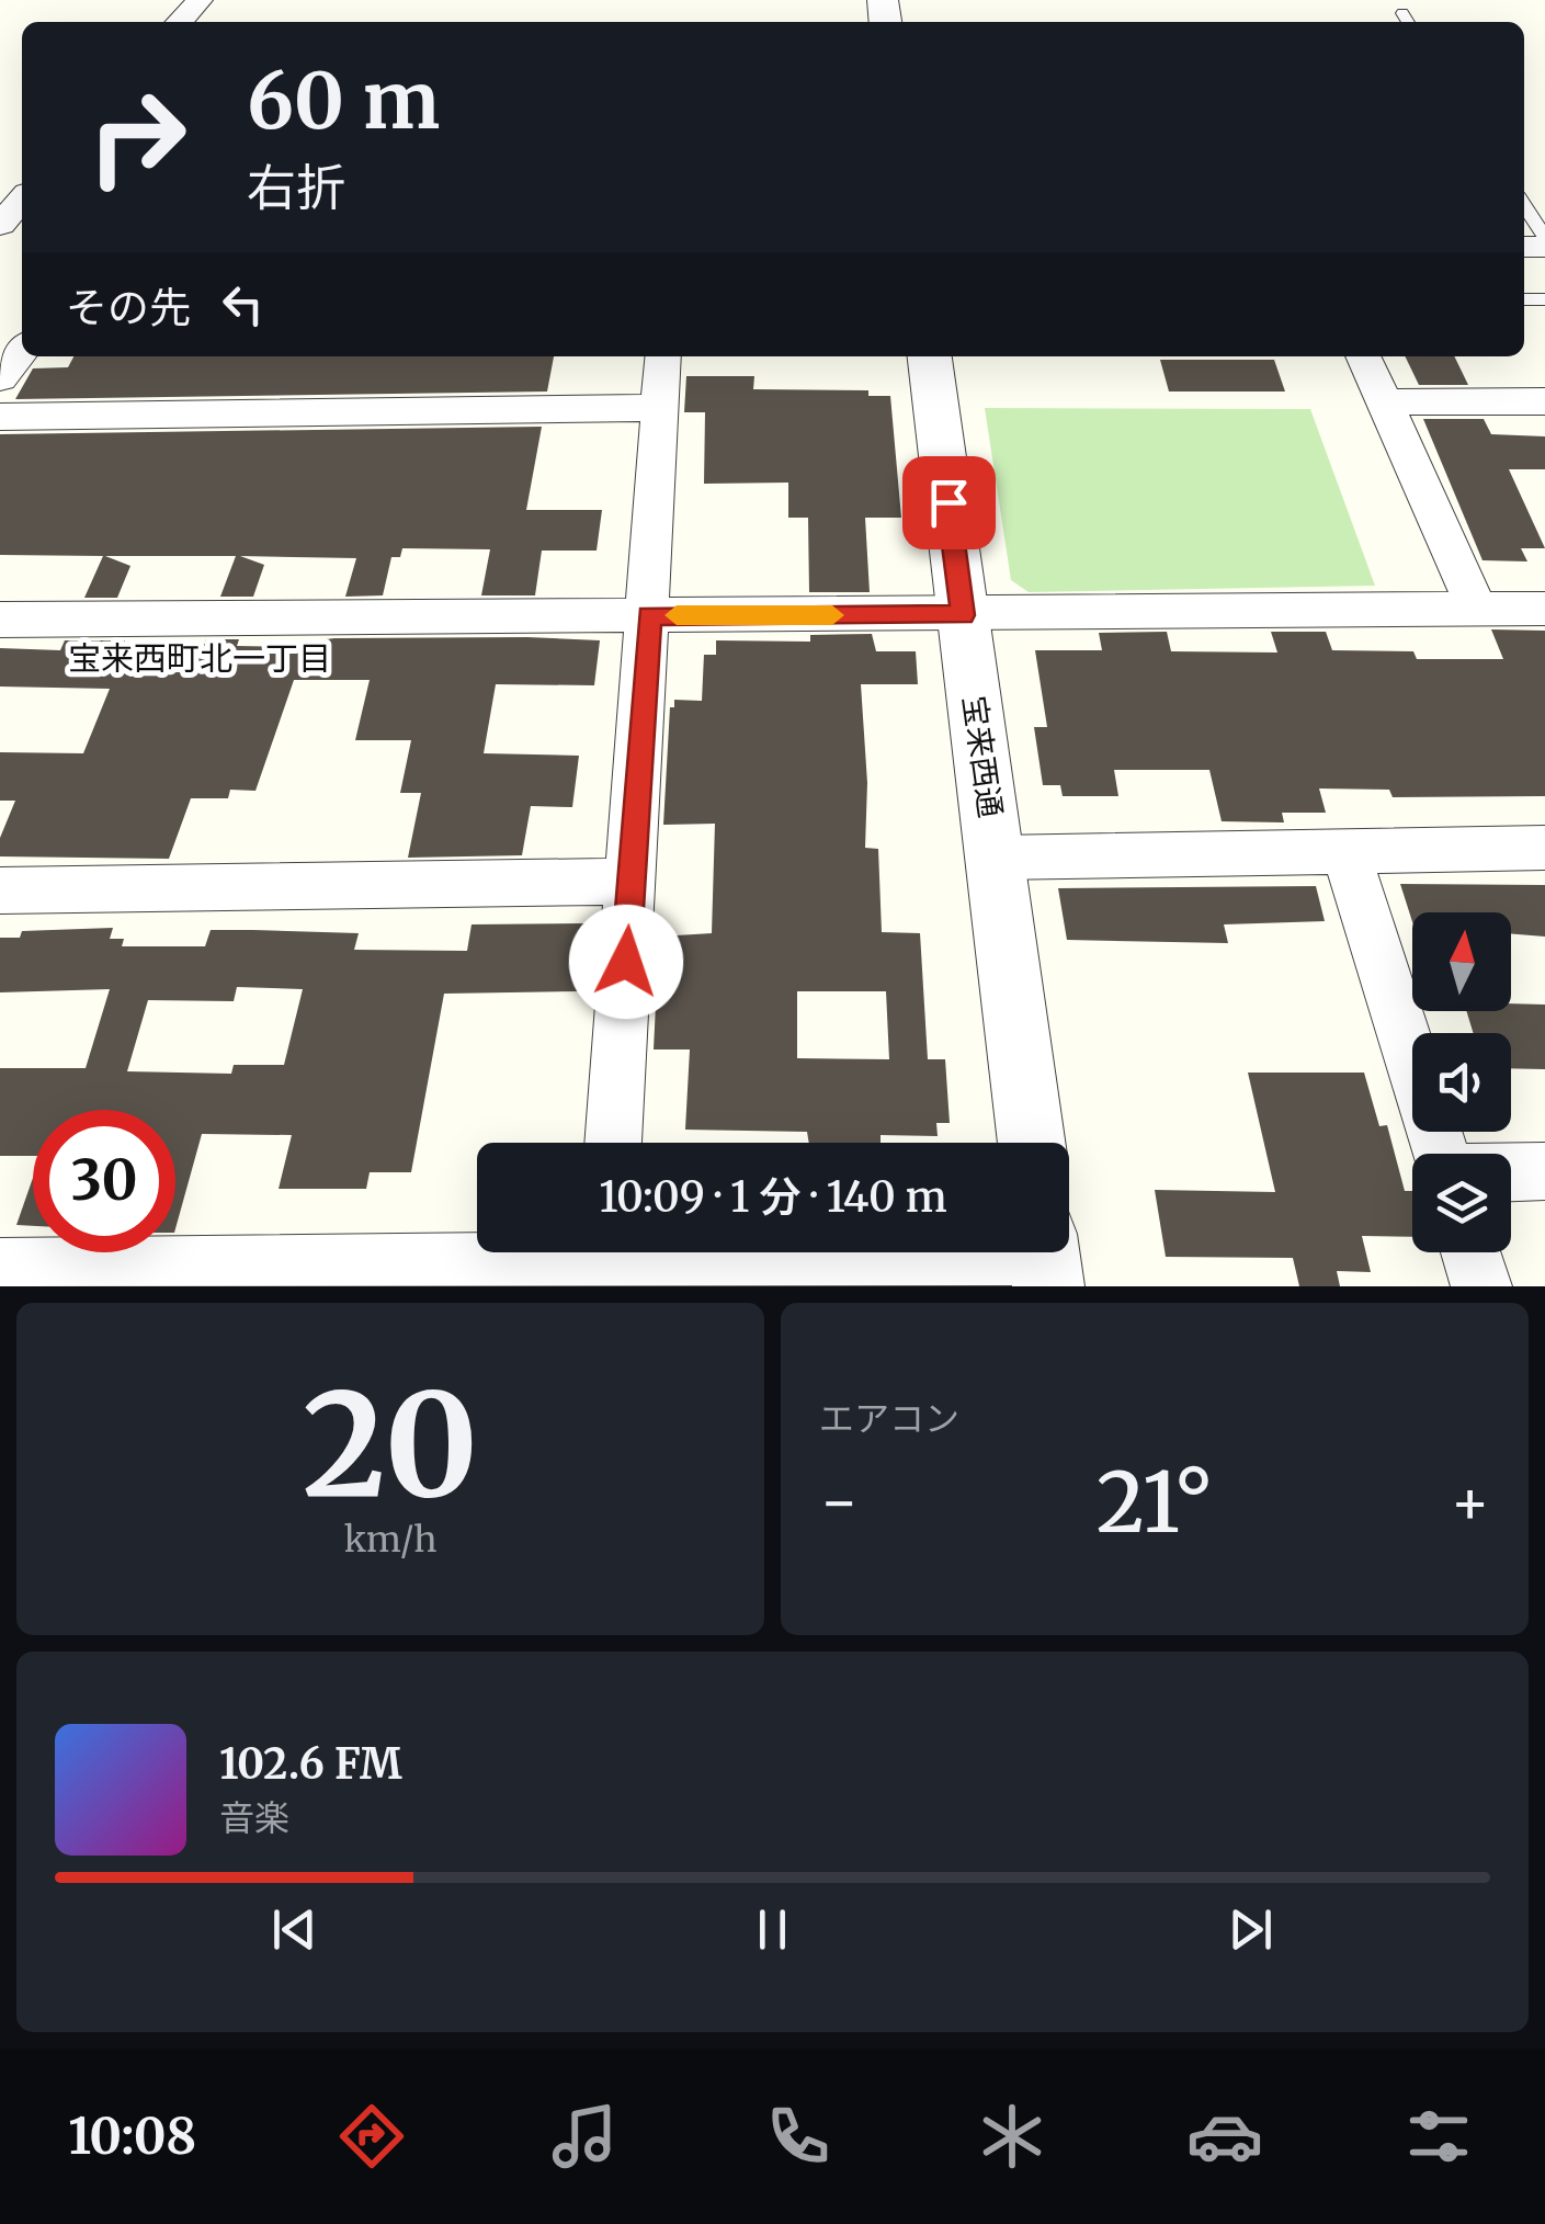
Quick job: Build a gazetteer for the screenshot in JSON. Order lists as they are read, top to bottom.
{
  "streets": {
    "street": ["宝来西通"]
  },
  "districts": ["宝来西町北一丁目"],
  "north": "top",
  "page": {
    "turn": ["60 m", "右折"],
    "then": "その先",
    "limit": "30",
    "trip": "10:09 · 1 分 · 140 m",
    "tile": [
      ["20", "km/h"],
      "エアコン"
    ],
    "heat": ["−", "21°", "+"],
    "song": ["102.6 FM", "音楽"],
    "tabs": "10:08"
  }
}
